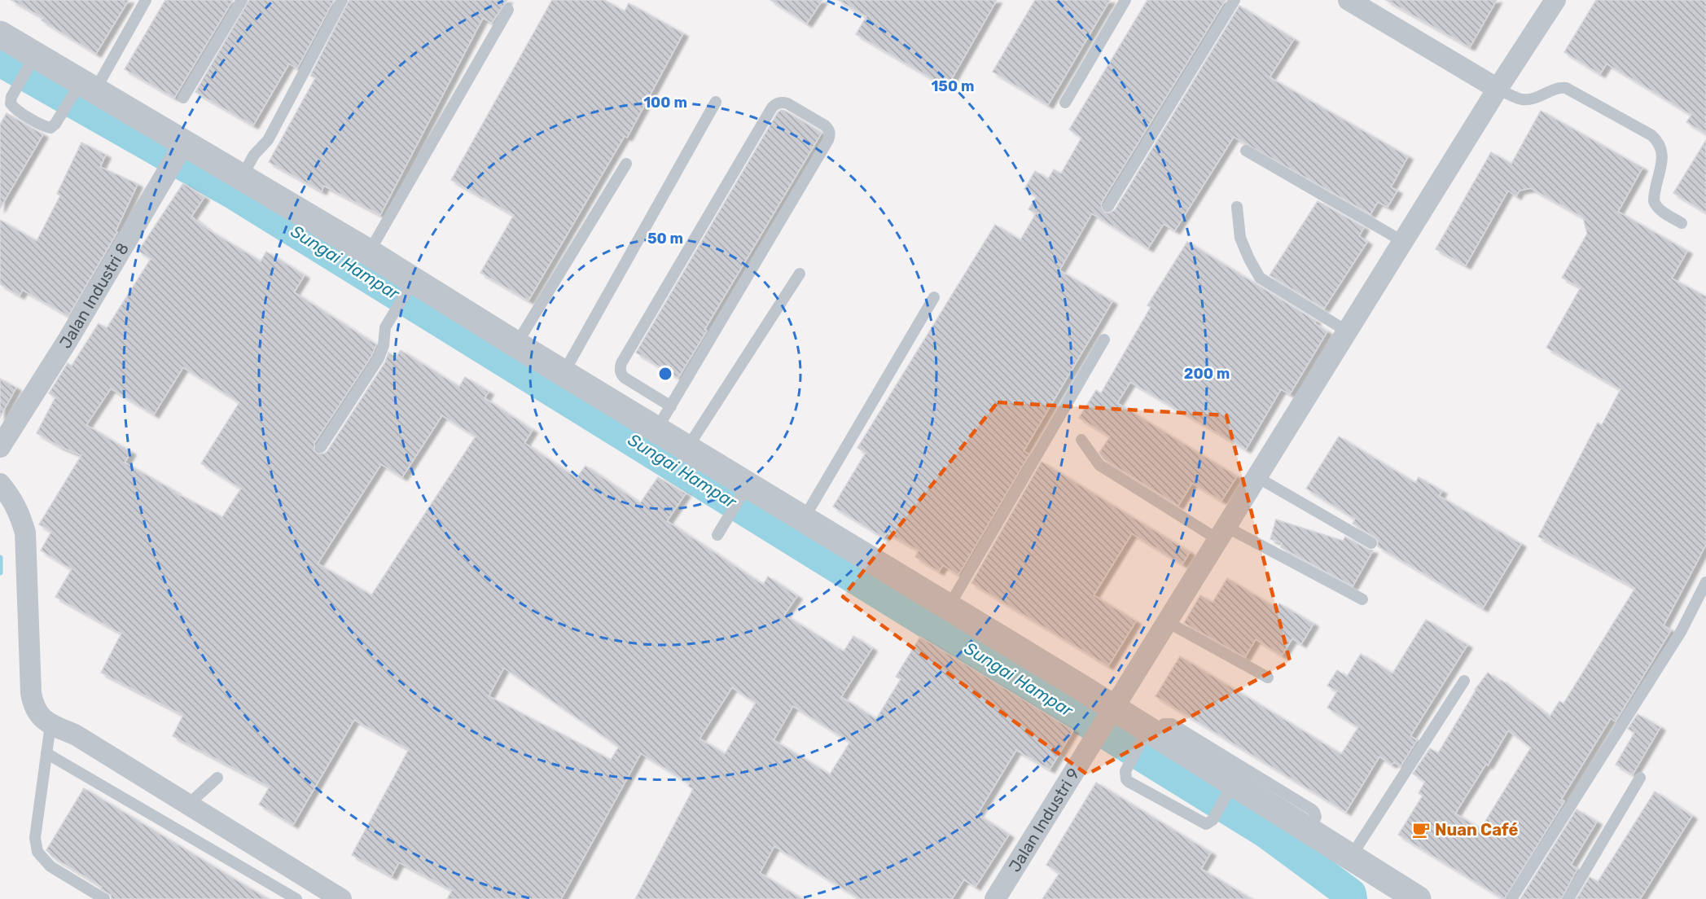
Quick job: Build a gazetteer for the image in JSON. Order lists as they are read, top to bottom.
{
  "streets": {
    "street": ["Jalan Industri 8", "Jalan Industri 9"]
  },
  "water": ["Sungai Hampar"],
  "places": {
    "cafe": ["Nuan Café"]
  },
  "rings": [
    "150 m",
    "100 m",
    "50 m",
    "200 m"
  ]
}
